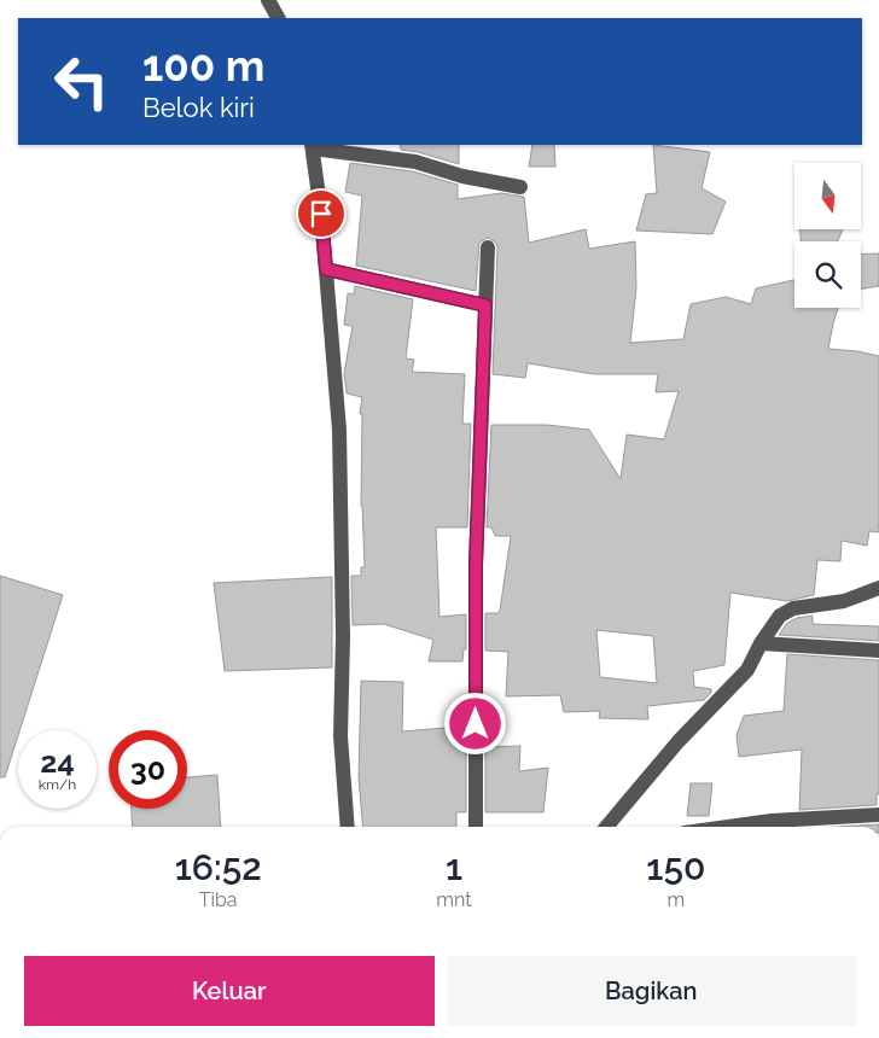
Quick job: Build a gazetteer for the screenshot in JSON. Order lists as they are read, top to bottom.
{
  "north": "bottom",
  "page": {
    "turn": ["100 m", "Belok kiri"],
    "speed": "24 km/h",
    "limit": "30",
    "eta": [
      "16:52",
      "Tiba",
      "1",
      "mnt",
      "150",
      "m"
    ],
    "buttons": ["Keluar", "Bagikan"]
  }
}
